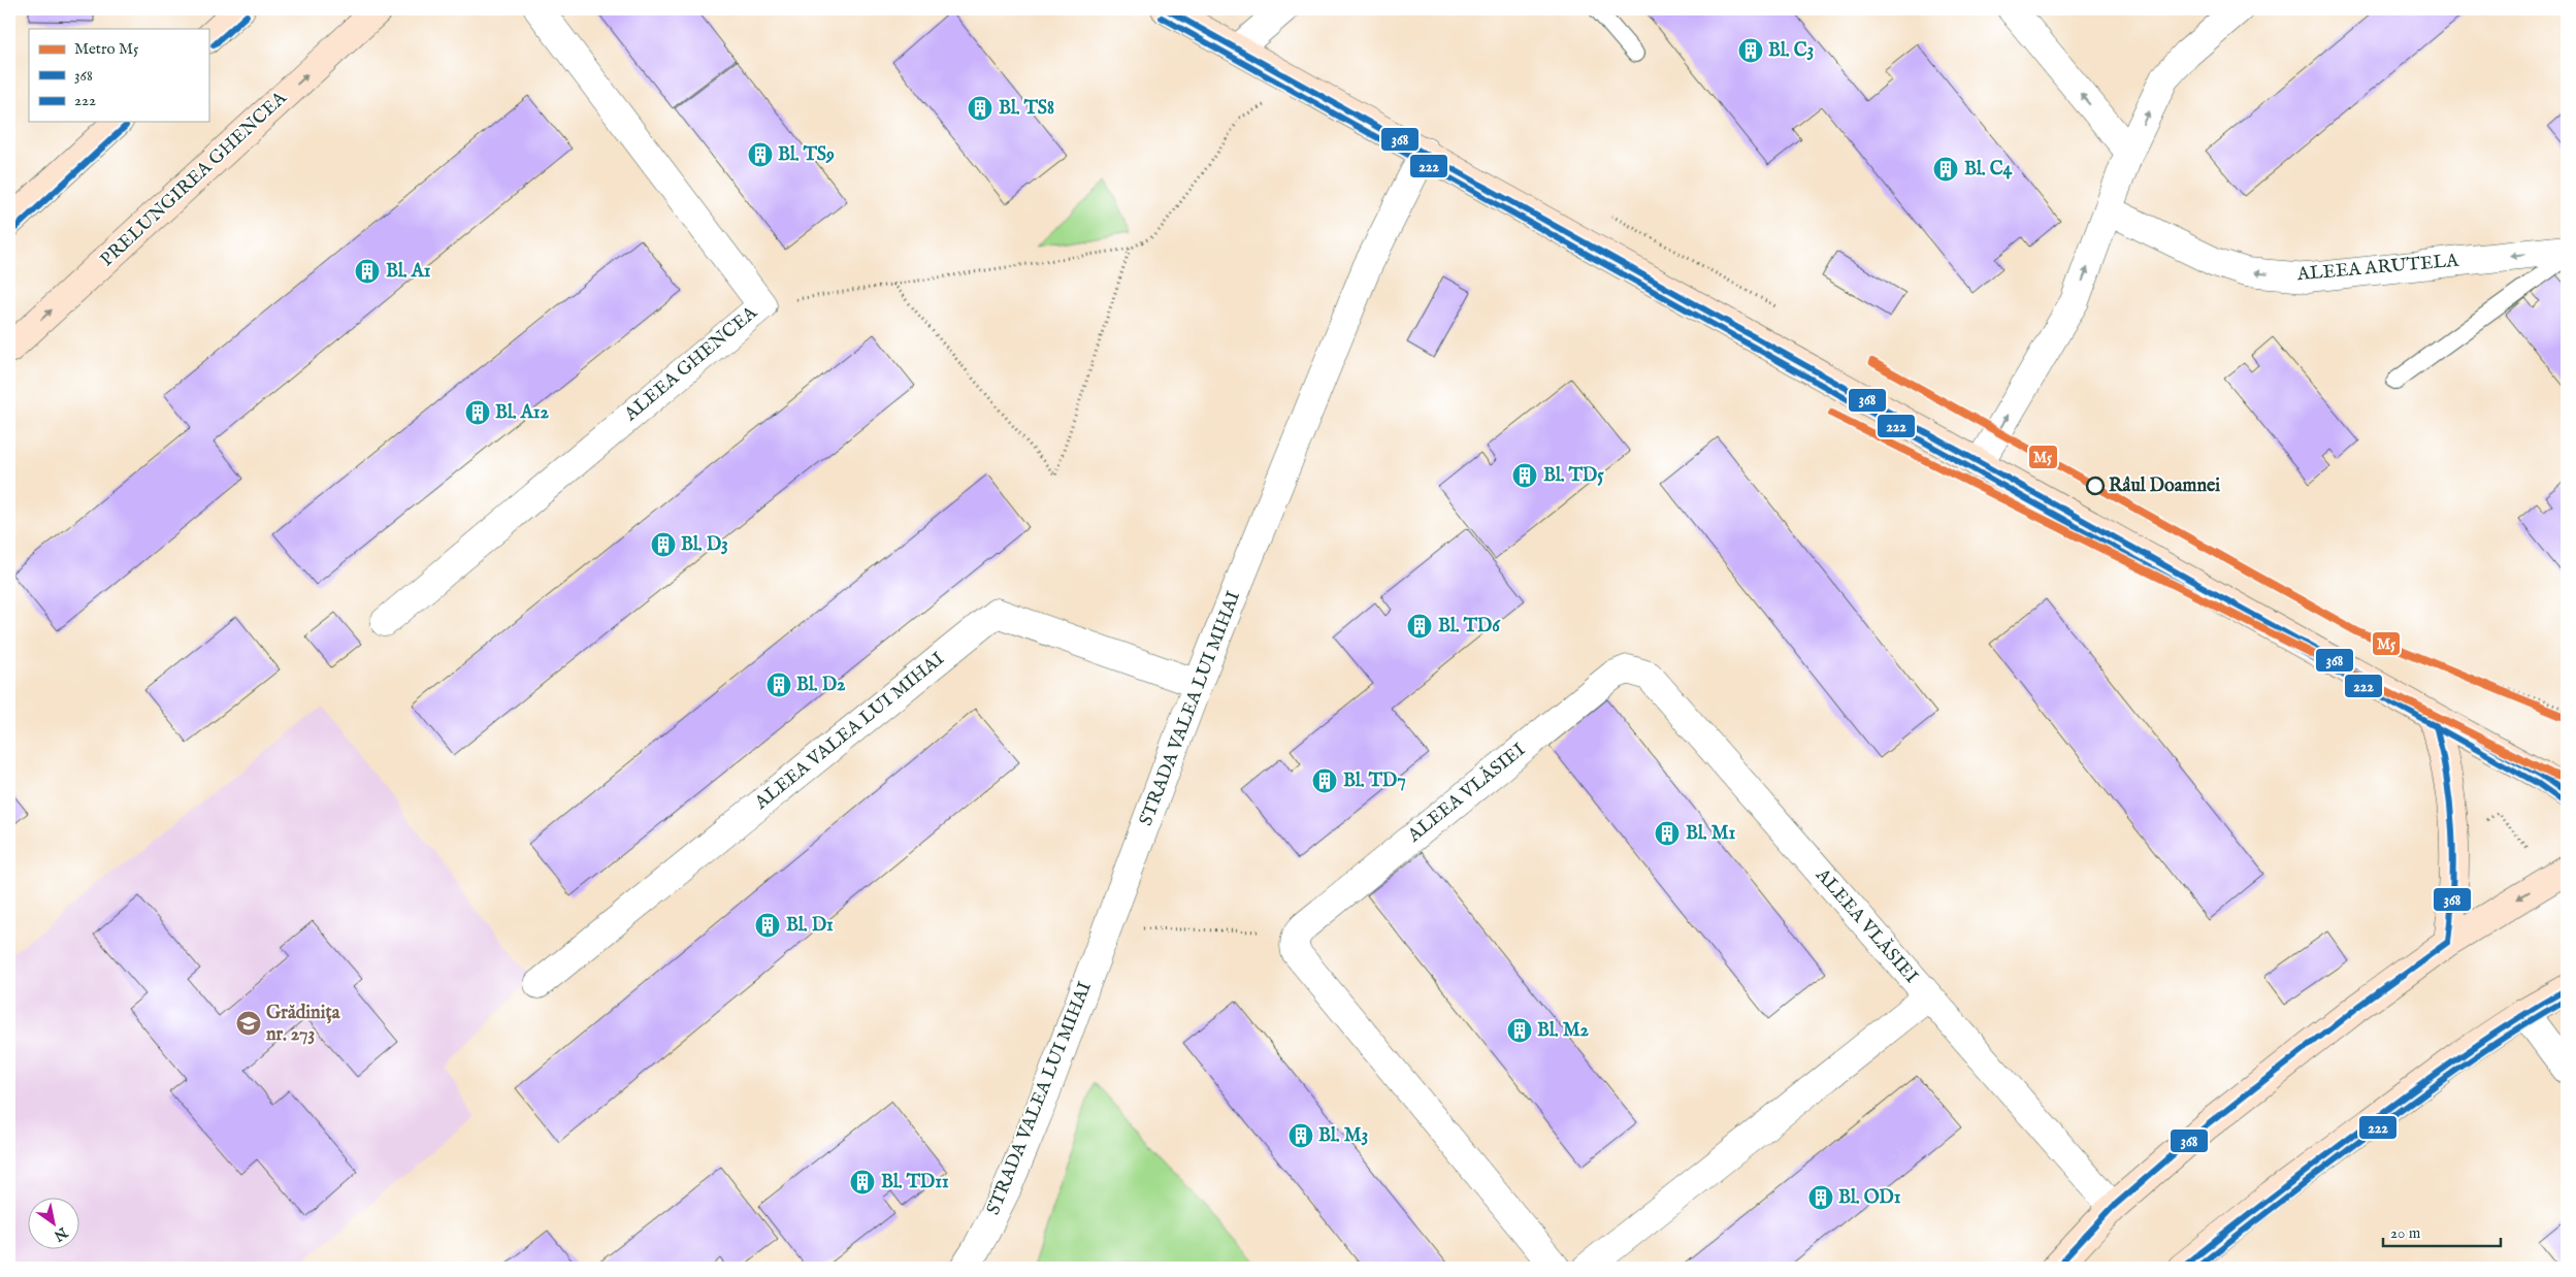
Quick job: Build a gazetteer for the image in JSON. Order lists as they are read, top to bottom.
{
  "streets": {
    "main road": ["PRELUNGIREA GHENCEA"],
    "street": [
      "ALEEA ARUTELA",
      "ALEEA GHENCEA",
      "STRADA VALEA LUI MIHAI",
      "ALEEA VALEA LUI MIHAI",
      "ALEEA VLĂSIEI"
    ]
  },
  "crossings": [
    ["STRADA VALEA LUI MIHAI", "ALEEA VALEA LUI MIHAI"]
  ],
  "one_way": ["ALEEA ARUTELA"],
  "places": {
    "building": [
      "Bl. C3",
      "Bl. TS8",
      "Bl. TS9",
      "Bl. C4",
      "Bl. A1",
      "Bl. A12",
      "Bl. TD5",
      "Bl. D3",
      "Bl. TD6",
      "Bl. D2",
      "Bl. TD7",
      "Bl. M1",
      "Bl. D1",
      "Bl. M2",
      "Bl. M3",
      "Bl. TD11",
      "Bl. OD1"
    ],
    "other": ["Râul Doamnei"],
    "school or university": ["Grădinița nr. 273"]
  },
  "lines": ["transit line 368", "transit line 222", "metro line M5"],
  "legend": ["Metro M5", "368", "222"],
  "scale_bar": "20 m",
  "north": "bottom right"
}
